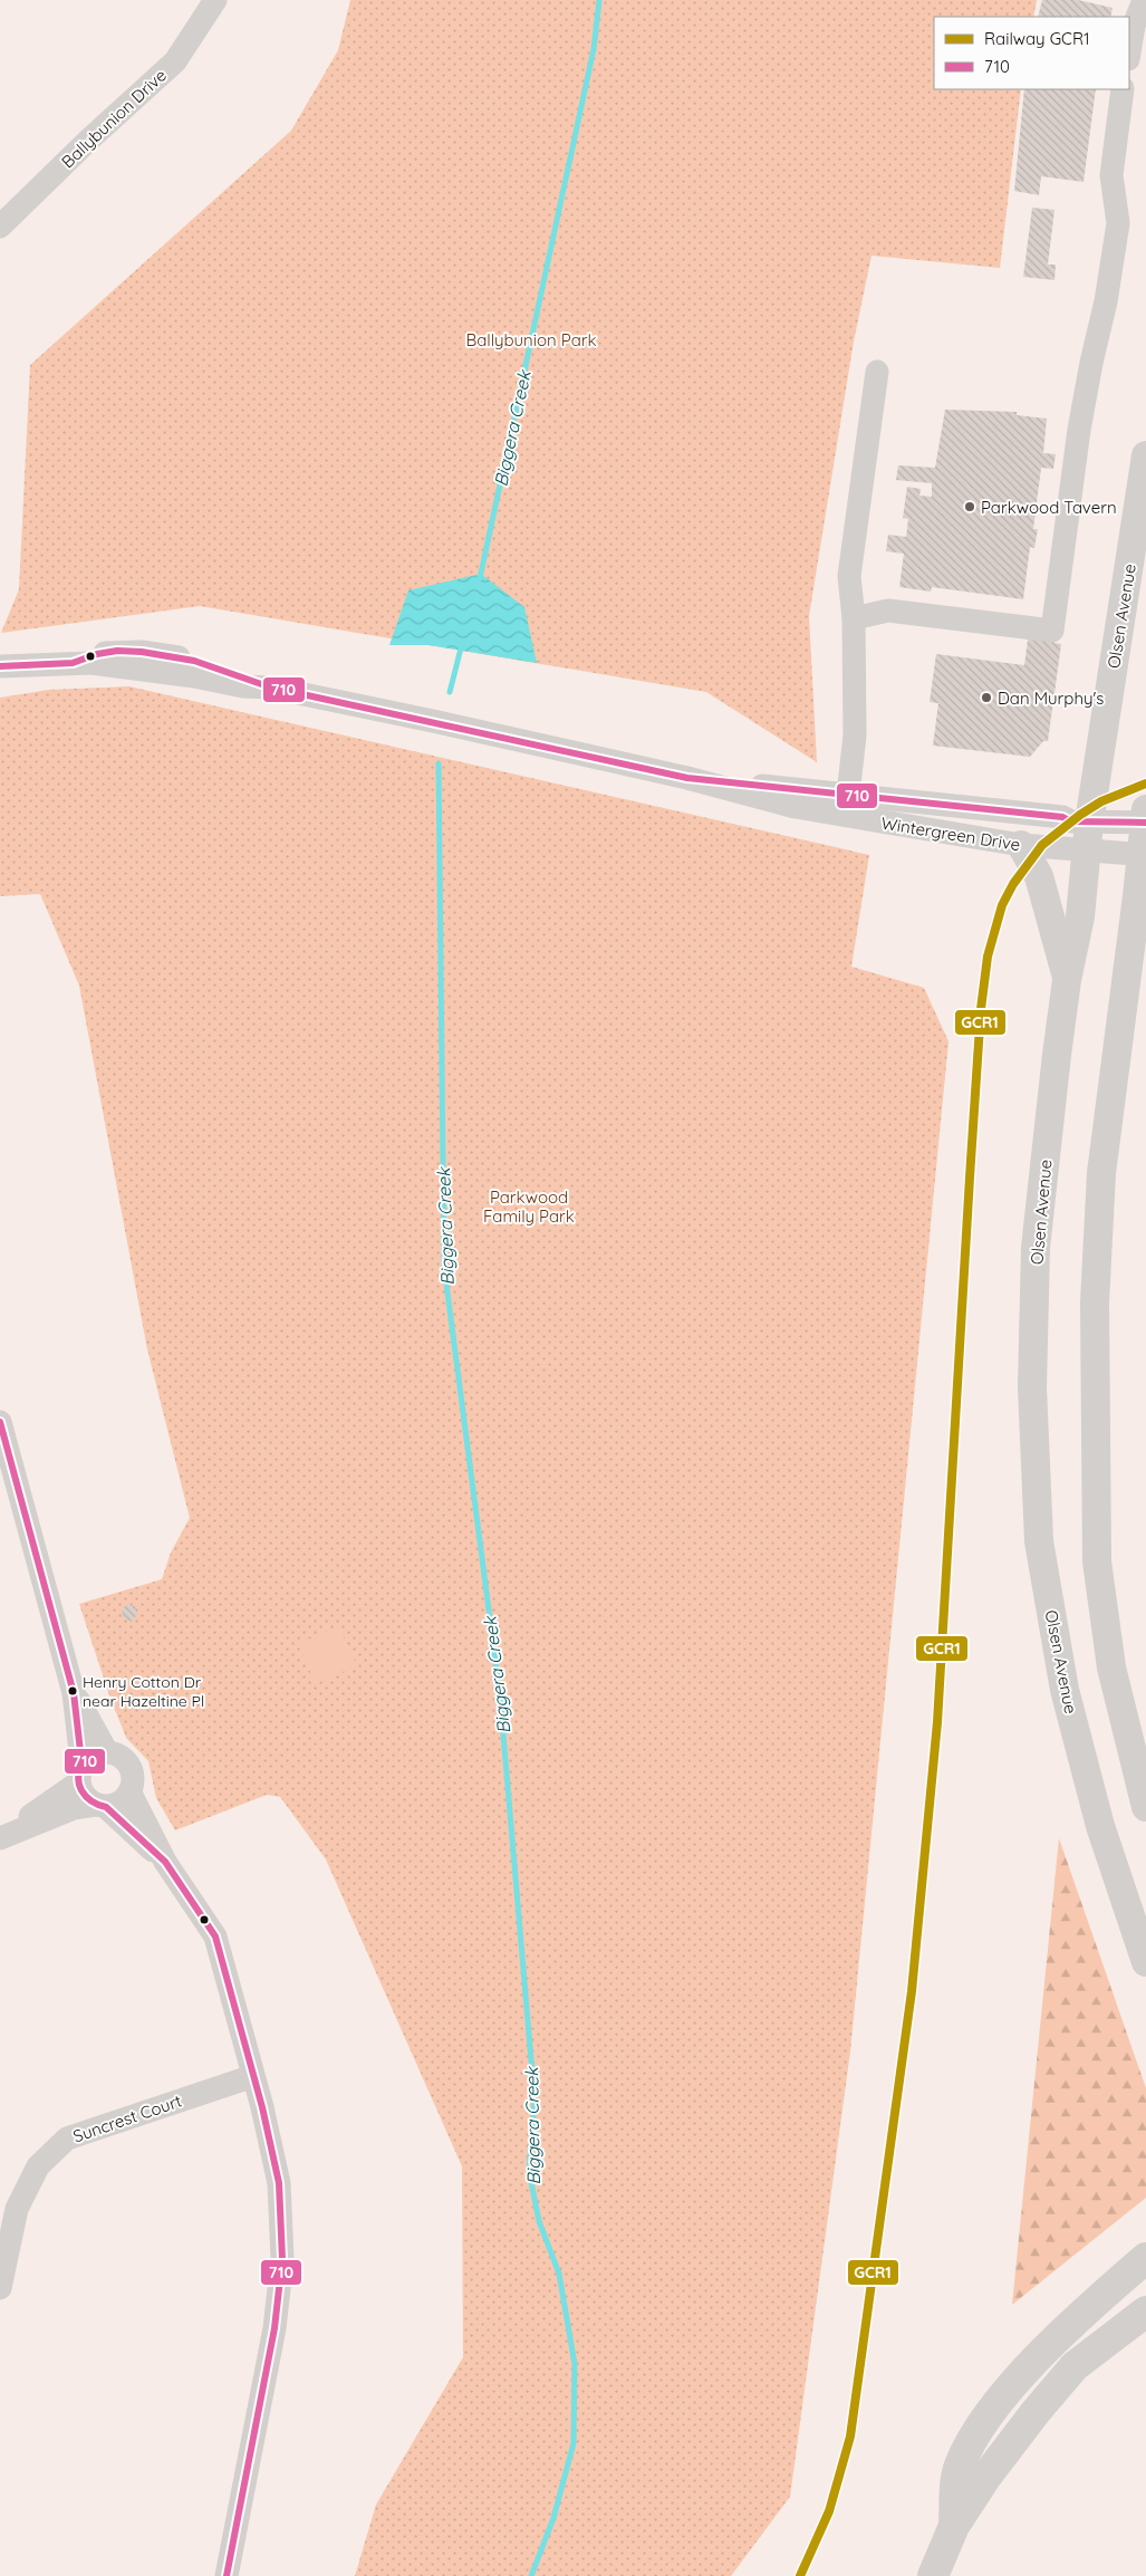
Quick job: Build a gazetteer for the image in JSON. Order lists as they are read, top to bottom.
{
  "streets": {
    "main road": ["Olsen Avenue"],
    "street": ["Ballybunion Drive", "Wintergreen Drive", "Suncrest Court"]
  },
  "crossings": [
    ["Olsen Avenue", "Wintergreen Drive"]
  ],
  "water": ["Biggera Creek"],
  "parks": ["Ballybunion Park", "Parkwood Family Park"],
  "places": ["Parkwood Tavern", "Dan Murphy's", "Henry Cotton Dr near Hazeltine Pl"],
  "lines": ["transit line 710", "rail line GCR1"],
  "legend": ["Railway GCR1", "710"]
}
